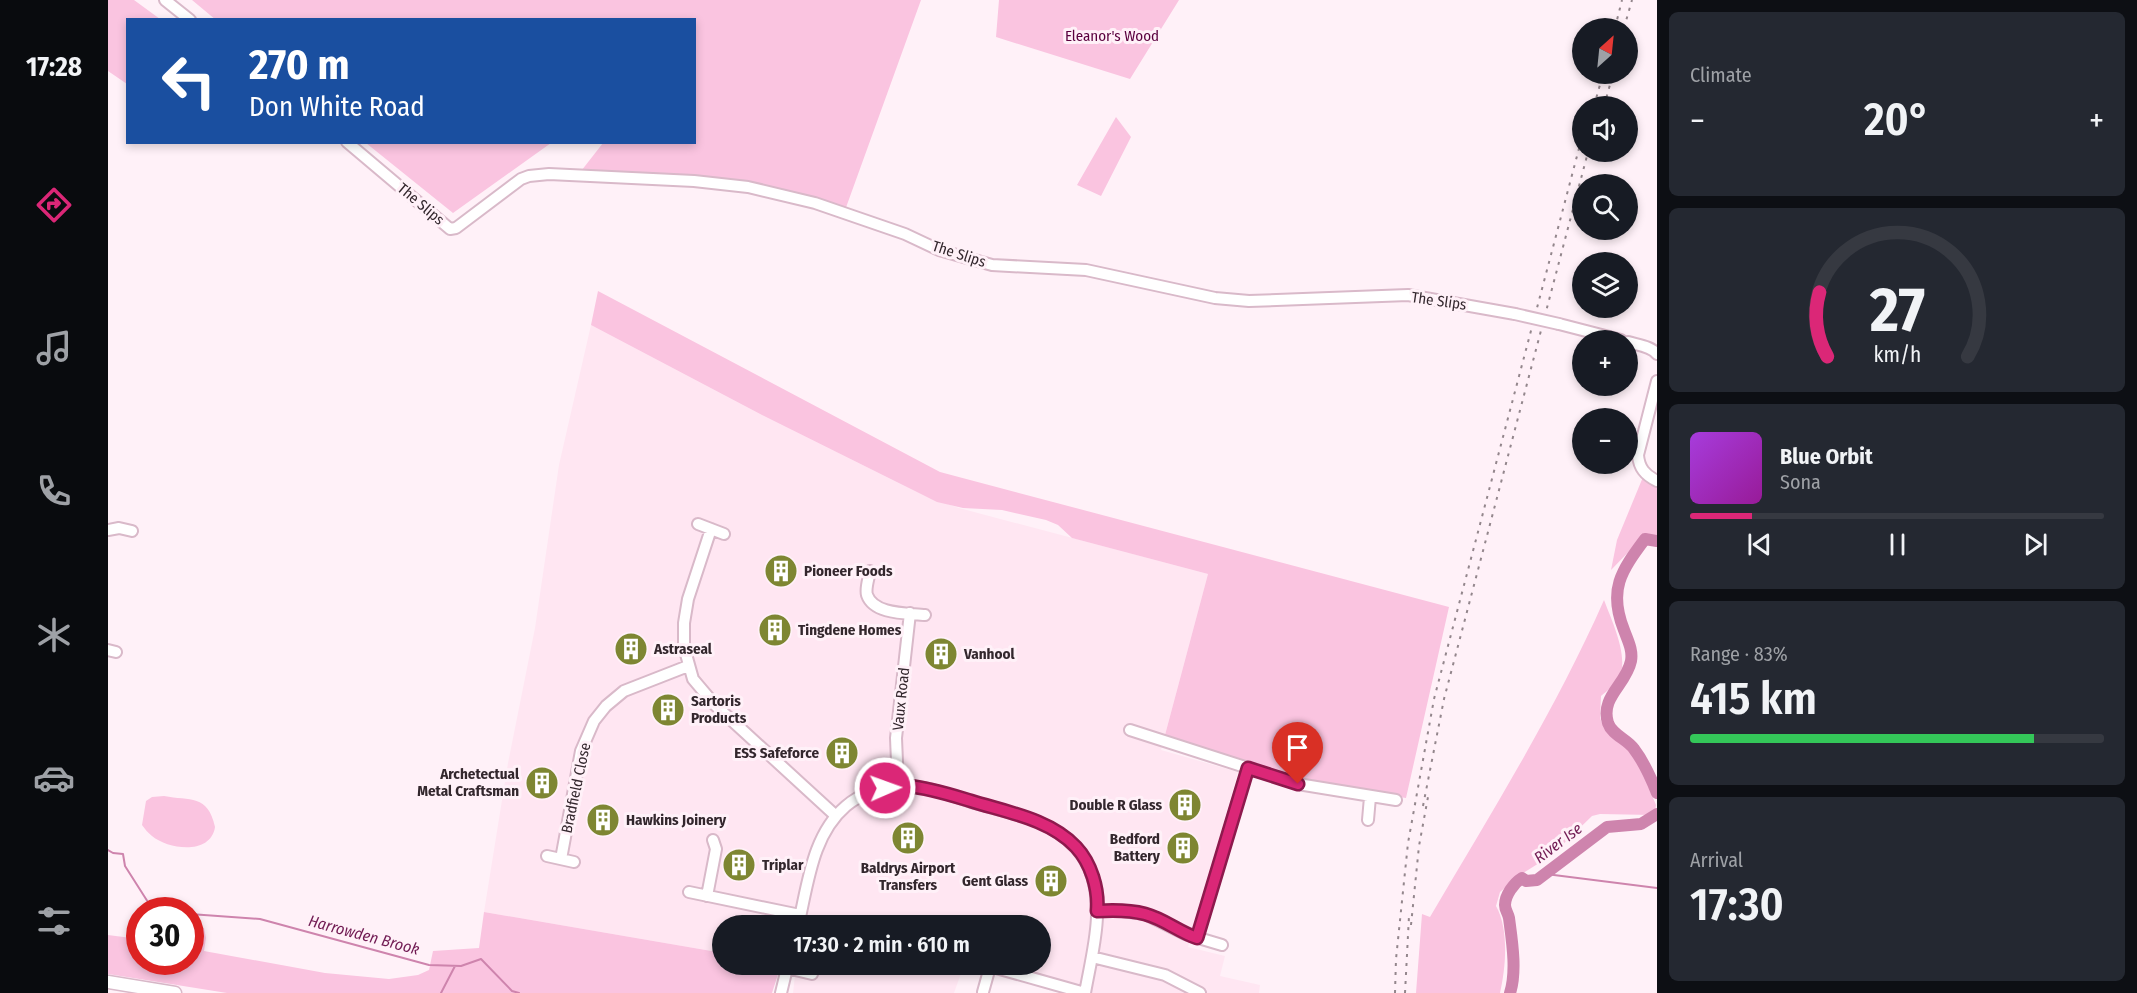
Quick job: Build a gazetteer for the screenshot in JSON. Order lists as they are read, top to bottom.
{
  "streets": {
    "street": ["The Slips", "Vaux Road", "Bradfield Close"]
  },
  "water": ["River Ise", "Harrowden Brook"],
  "parks": ["Eleanor's Wood"],
  "places": {
    "building": [
      "Pioneer Foods",
      "Tingdene Homes",
      "Astraseal",
      "Vanhool",
      "Sartoris Products",
      "ESS Safeforce",
      "Archetectual Metal Craftsman",
      "Double R Glass",
      "Hawkins Joinery",
      "Baldrys Airport Transfers",
      "Bedford Battery",
      "Triplar",
      "Gent Glass"
    ]
  },
  "north": "top right",
  "page": {
    "tabs": "17:28",
    "tile": [
      "Climate",
      ["Range · 83%", "415 km"],
      ["Arrival", "17:30"]
    ],
    "map_buttons": ["+", "−"],
    "turn": ["270 m", "Don White Road"],
    "heat": ["−", "20°", "+"],
    "song": ["Blue Orbit", "Sona"],
    "limit": "30",
    "trip": "17:30 · 2 min · 610 m",
    "gauge": ["27", "km/h"]
  }
}
